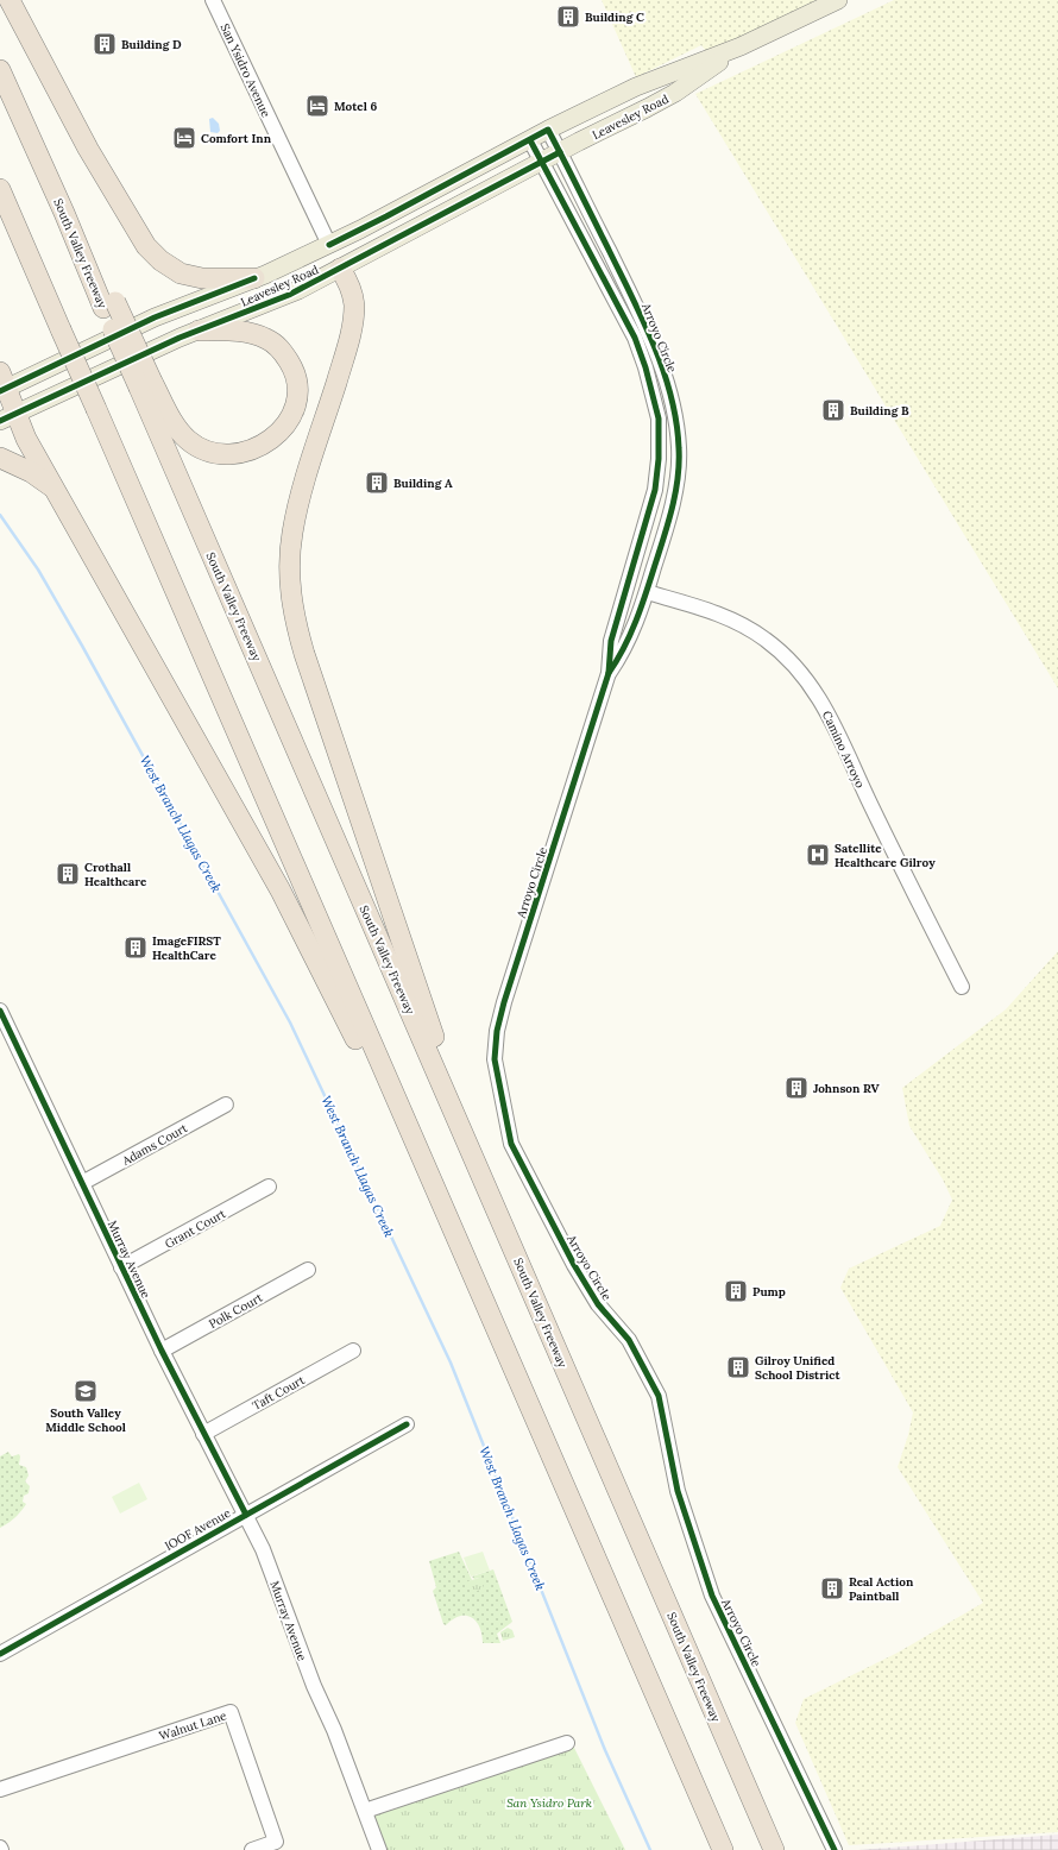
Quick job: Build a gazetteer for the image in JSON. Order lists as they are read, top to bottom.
{
  "streets": {
    "highway": ["South Valley Freeway"],
    "main road": ["San Ysidro Avenue", "Leavesley Road"],
    "street": [
      "Arroyo Circle",
      "Camino Arroyo",
      "Adams Court",
      "Grant Court",
      "Murray Avenue",
      "Polk Court",
      "Taft Court",
      "IOOF Avenue",
      "Walnut Lane"
    ]
  },
  "crossings": [
    ["San Ysidro Avenue", "Leavesley Road"],
    ["Leavesley Road", "Arroyo Circle"],
    ["Arroyo Circle", "Camino Arroyo"],
    ["Adams Court", "Murray Avenue"],
    ["Grant Court", "Murray Avenue"],
    ["Murray Avenue", "Polk Court"],
    ["Murray Avenue", "Taft Court"],
    ["Murray Avenue", "IOOF Avenue"]
  ],
  "water": ["West Branch Llagas Creek"],
  "parks": ["San Ysidro Park"],
  "places": {
    "building": [
      "Building C",
      "Building D",
      "Building B",
      "Building A",
      "Crothall Healthcare",
      "ImageFIRST HealthCare",
      "Johnson RV",
      "Pump",
      "Gilroy Unified School District",
      "Real Action Paintball"
    ],
    "hotel": ["Motel 6", "Comfort Inn"],
    "hospital": ["Satellite Healthcare Gilroy"],
    "school or university": ["South Valley Middle School"]
  }
}
